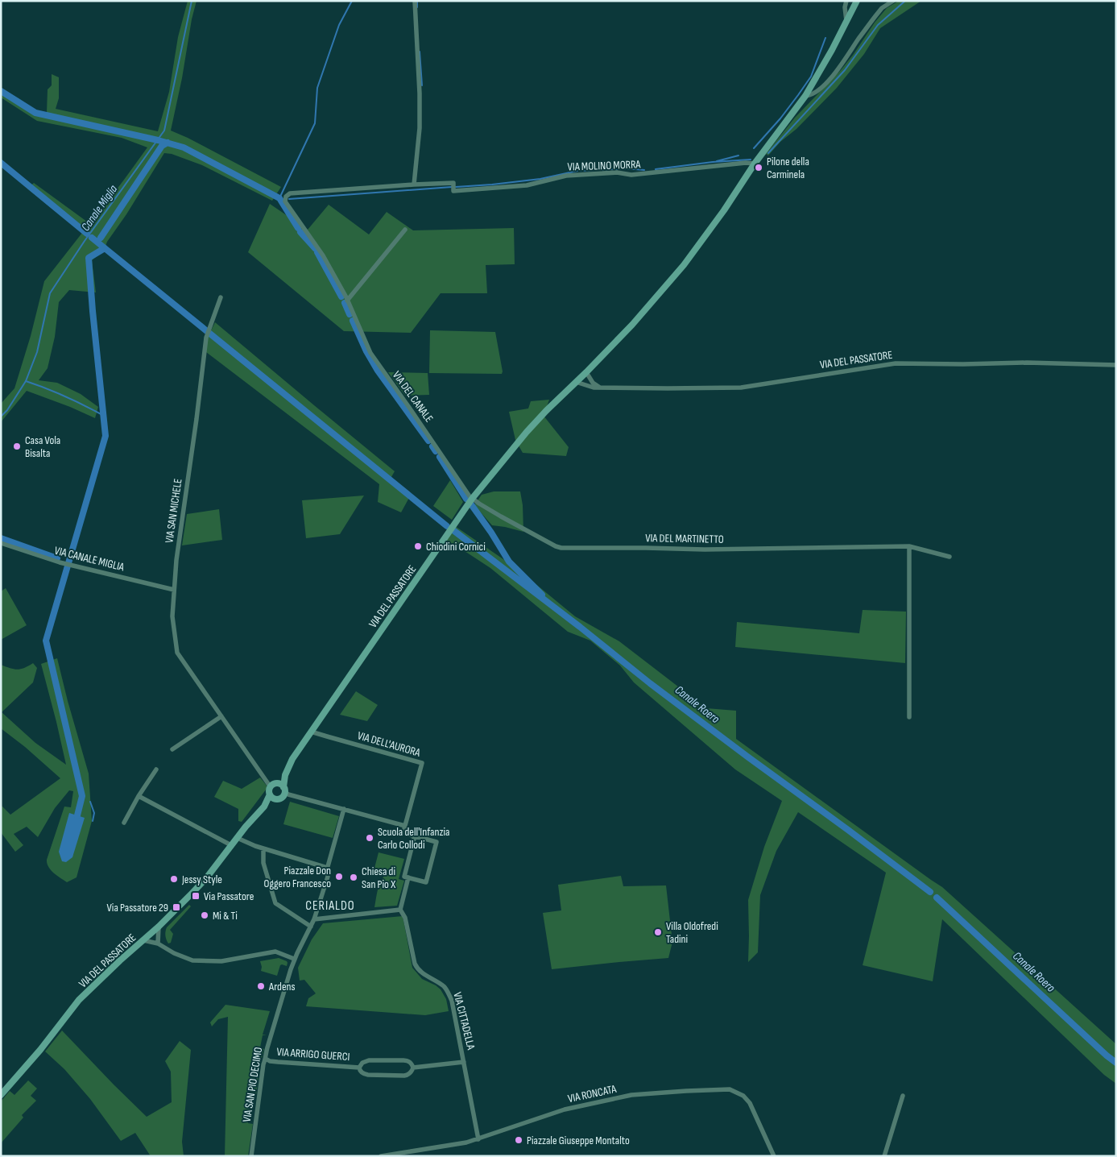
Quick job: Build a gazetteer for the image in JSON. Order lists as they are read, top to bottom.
{
  "streets": {
    "street": [
      "VIA MOLINO MORRA",
      "VIA DEL PASSATORE",
      "VIA DEL CANALE",
      "VIA SAN MICHELE",
      "VIA DEL MARTINETTO",
      "VIA CANALE MIGLIA",
      "VIA DELL'AURORA",
      "VIA CITTADELLA",
      "VIA ARRIGO GUERCI",
      "VIA SAN PIO DECIMO",
      "VIA RONCATA"
    ]
  },
  "crossings": [
    ["VIA MOLINO MORRA", "VIA DEL PASSATORE"],
    ["VIA MOLINO MORRA", "VIA DEL CANALE"],
    ["VIA DEL PASSATORE", "VIA DEL CANALE"],
    ["VIA DEL PASSATORE", "VIA SAN MICHELE"],
    ["VIA DEL PASSATORE", "VIA DEL MARTINETTO"],
    ["VIA DEL PASSATORE", "VIA DELL'AURORA"],
    ["VIA DEL CANALE", "VIA DEL MARTINETTO"],
    ["VIA SAN MICHELE", "VIA CANALE MIGLIA"],
    ["VIA CITTADELLA", "VIA ARRIGO GUERCI"],
    ["VIA CITTADELLA", "VIA RONCATA"],
    ["VIA ARRIGO GUERCI", "VIA SAN PIO DECIMO"]
  ],
  "districts": ["CERIALDO"],
  "water": ["Canale Miglia", "Canale Roero"],
  "places": {
    "other": [
      "Pilone della Carminela",
      "Casa Vola Bisalta",
      "Chiodini Cornici",
      "Scuola dell'Infanzia Carlo Collodi",
      "Piazzale Don Oggero Francesco",
      "Chiesa di San Pio X",
      "Jessy Style",
      "Mi & Ti",
      "Villa Oldofredi Tadini",
      "Ardens",
      "Piazzale Giuseppe Montalto"
    ],
    "transit": ["Via Passatore", "Via Passatore 29"]
  }
}
